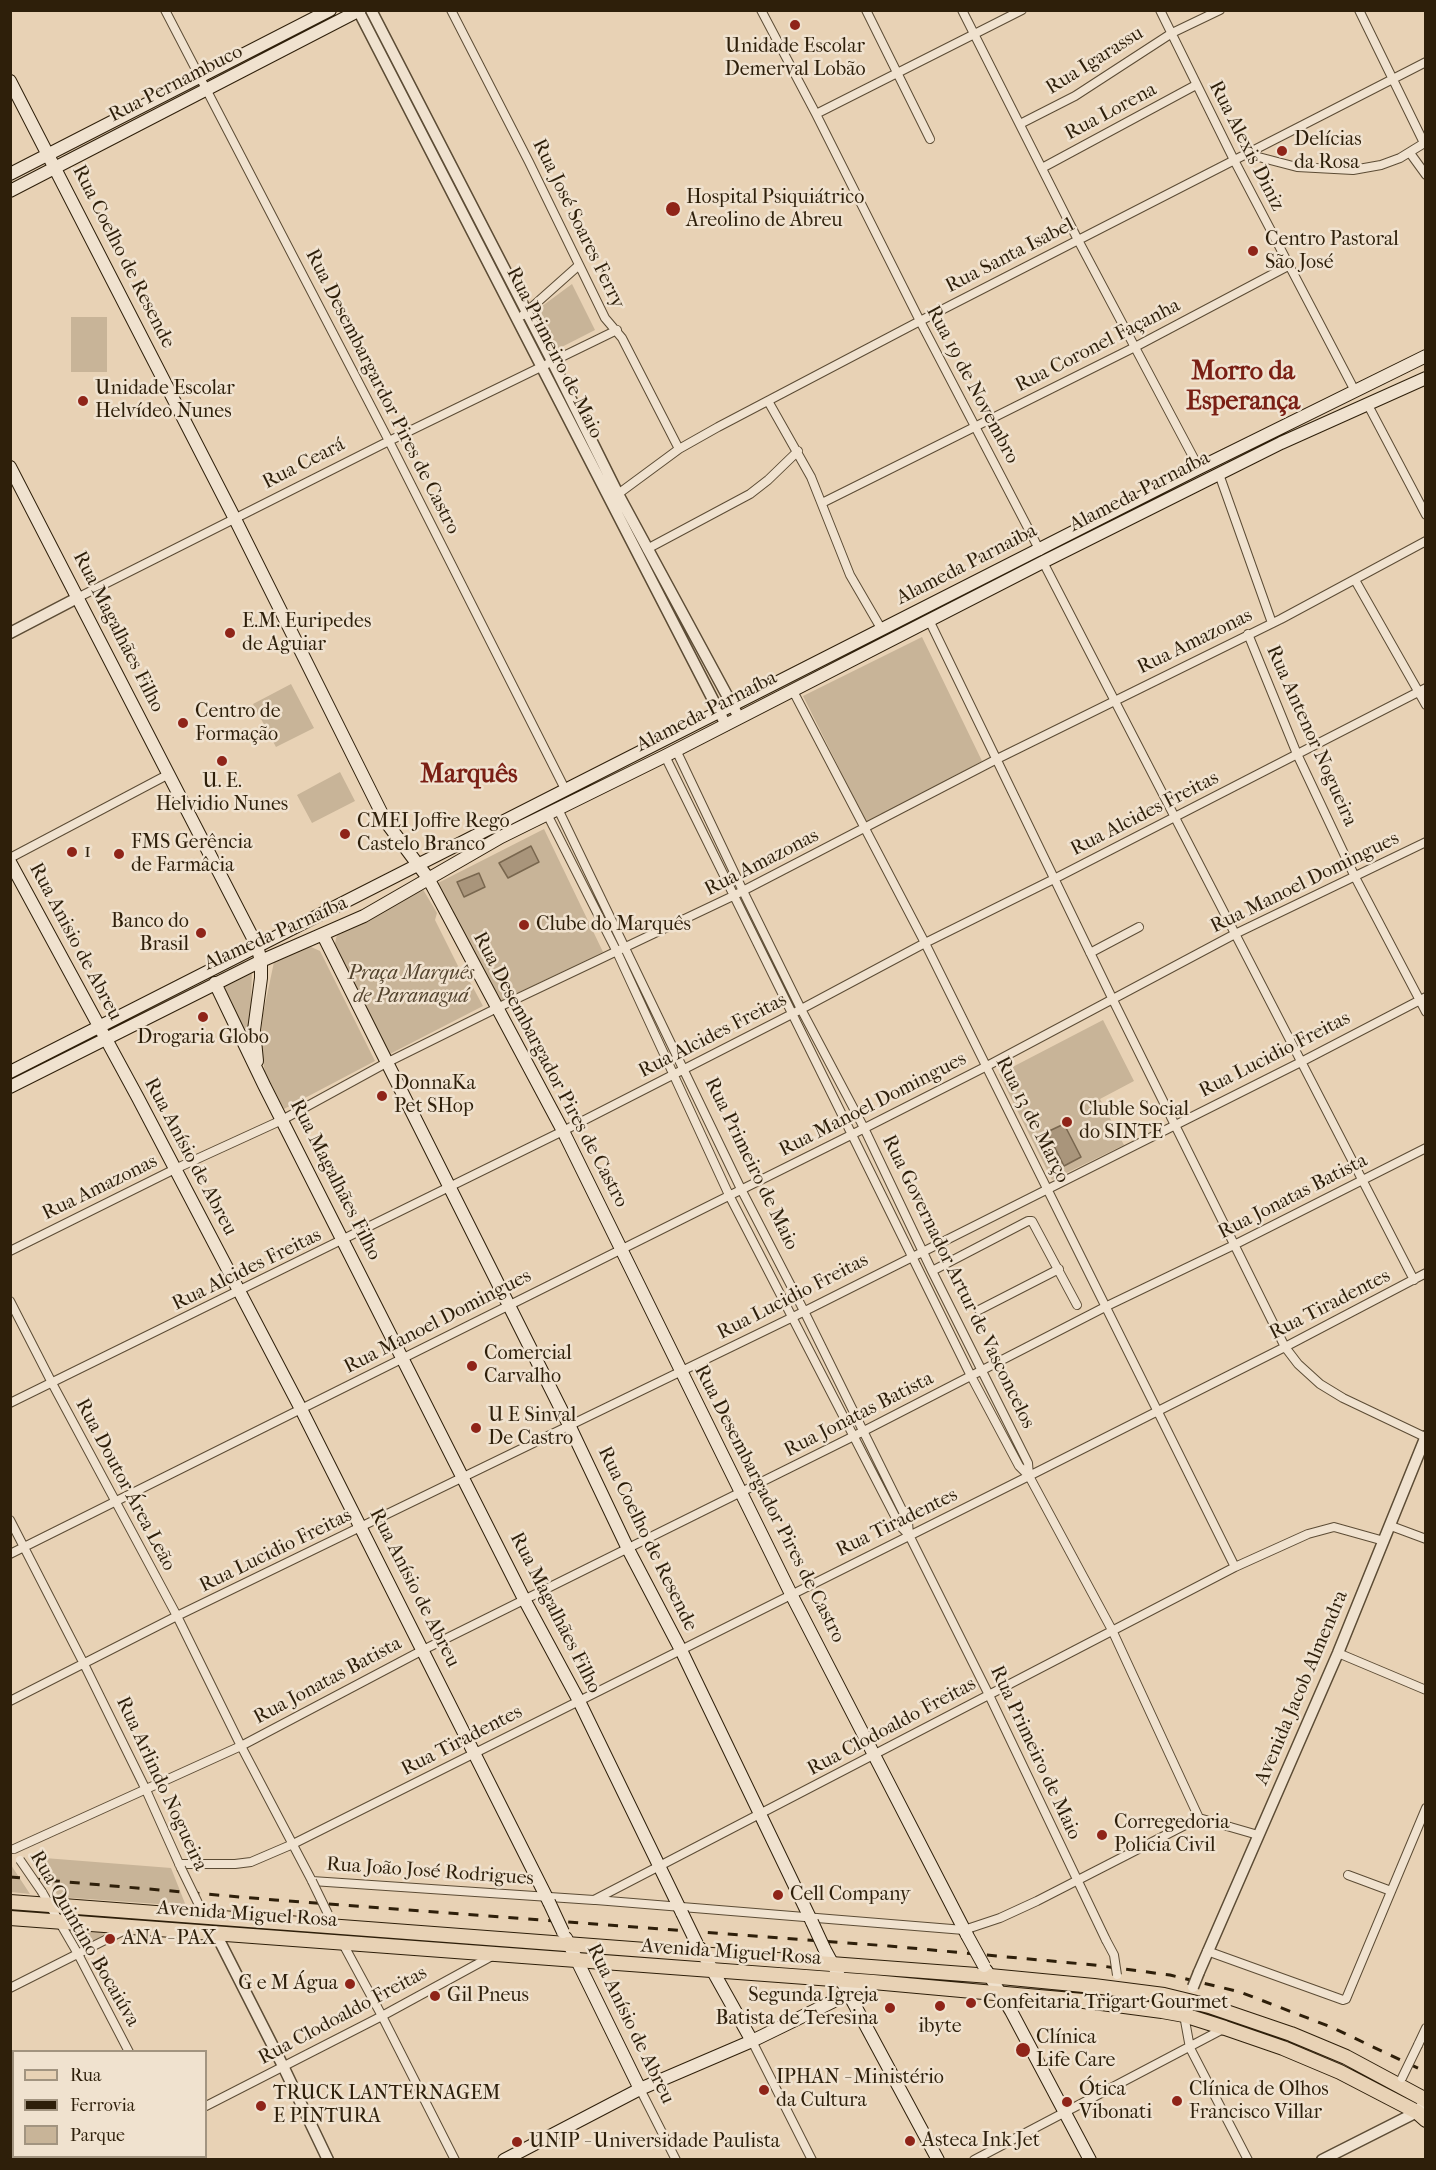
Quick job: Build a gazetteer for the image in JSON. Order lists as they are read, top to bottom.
{
  "streets": {
    "main road": [
      "Rua Pernambuco",
      "Rua Coelho de Resende",
      "Alameda Parnaíba",
      "Alameda Parnaiba",
      "Rua Magalhães Filho",
      "Rua Anisio de Abreu",
      "Rua Desembargador Pires de Castro",
      "Rua Anísio de Abreu",
      "Avenida Miguel Rosa"
    ],
    "street": [
      "Rua Igarassu",
      "Rua Lorena",
      "Rua Alexis Diniz",
      "Rua José Soares Ferry",
      "Rua Santa Isabel",
      "Rua Coronel Façanha",
      "Rua Primeiro de Maio",
      "Rua 19 de Novembro",
      "Rua Desembargardor Pires de Castro",
      "Rua Ceará",
      "Rua Amazonas",
      "Rua Antenor Nogueira",
      "Rua Alcides Freitas",
      "Rua Manoel Domingues",
      "Rua Lucidio Freitas",
      "Rua 13 de Março",
      "Rua Jonatas Batista",
      "Rua Governador Artur de Vasconcelos",
      "Rua Tiradentes",
      "Rua Doutor Área Leão",
      "Avenida Jacob Almendra",
      "Rua Clodoaldo Freitas",
      "Rua Arlindo Nogueira",
      "Rua João José Rodrigues",
      "Rua Quintino Bocaiúva"
    ]
  },
  "crossings": [
    ["Rua Igarassu", "Rua Alexis Diniz"],
    ["Rua Pernambuco", "Rua Coelho de Resende"],
    ["Rua Pernambuco", "Rua Primeiro de Maio"],
    ["Rua Pernambuco", "Rua Desembargardor Pires de Castro"],
    ["Rua Lorena", "Rua Alexis Diniz"],
    ["Rua Alexis Diniz", "Rua Santa Isabel"],
    ["Rua Alexis Diniz", "Rua Coronel Façanha"],
    ["Rua Alexis Diniz", "Alameda Parnaiba"],
    ["Rua José Soares Ferry", "Rua Santa Isabel"],
    ["Rua José Soares Ferry", "Rua Ceará"],
    ["Rua Santa Isabel", "Rua Primeiro de Maio"],
    ["Rua Santa Isabel", "Rua 19 de Novembro"],
    ["Rua Coelho de Resende", "Rua Ceará"],
    ["Rua Coelho de Resende", "Alameda Parnaíba"],
    ["Rua Coelho de Resende", "Rua Amazonas"],
    ["Rua Coelho de Resende", "Rua Alcides Freitas"],
    ["Rua Coelho de Resende", "Rua Manoel Domingues"],
    ["Rua Coelho de Resende", "Rua Lucidio Freitas"],
    ["Rua Coelho de Resende", "Rua Desembargador Pires de Castro"],
    ["Rua Coelho de Resende", "Rua Jonatas Batista"],
    ["Rua Coelho de Resende", "Rua Tiradentes"],
    ["Rua Coelho de Resende", "Rua Clodoaldo Freitas"],
    ["Rua Coelho de Resende", "Avenida Miguel Rosa"],
    ["Rua Coronel Façanha", "Rua 19 de Novembro"],
    ["Rua Primeiro de Maio", "Rua Ceará"],
    ["Rua Primeiro de Maio", "Alameda Parnaíba"],
    ["Rua Primeiro de Maio", "Alameda Parnaiba"],
    ["Rua Primeiro de Maio", "Rua Amazonas"],
    ["Rua Primeiro de Maio", "Rua Alcides Freitas"],
    ["Rua Primeiro de Maio", "Rua Manoel Domingues"],
    ["Rua Primeiro de Maio", "Rua Lucidio Freitas"],
    ["Rua Primeiro de Maio", "Rua Jonatas Batista"],
    ["Rua Primeiro de Maio", "Rua Tiradentes"],
    ["Rua Primeiro de Maio", "Rua Clodoaldo Freitas"],
    ["Rua Primeiro de Maio", "Avenida Miguel Rosa"],
    ["Rua 19 de Novembro", "Alameda Parnaíba"],
    ["Rua 19 de Novembro", "Alameda Parnaiba"],
    ["Rua 19 de Novembro", "Rua Amazonas"],
    ["Rua 19 de Novembro", "Rua Alcides Freitas"],
    ["Rua 19 de Novembro", "Rua Manoel Domingues"],
    ["Rua 19 de Novembro", "Rua Lucidio Freitas"],
    ["Rua 19 de Novembro", "Rua Jonatas Batista"],
    ["Rua 19 de Novembro", "Rua Tiradentes"],
    ["Rua Desembargardor Pires de Castro", "Rua Ceará"],
    ["Rua Desembargardor Pires de Castro", "Alameda Parnaíba"],
    ["Rua Ceará", "Rua Magalhães Filho"],
    ["Alameda Parnaíba", "Alameda Parnaiba"],
    ["Alameda Parnaíba", "Rua Magalhães Filho"],
    ["Alameda Parnaíba", "Rua Anisio de Abreu"],
    ["Alameda Parnaíba", "Rua Desembargador Pires de Castro"],
    ["Alameda Parnaíba", "Rua 13 de Março"],
    ["Alameda Parnaíba", "Rua Anísio de Abreu"],
    ["Alameda Parnaíba", "Rua Governador Artur de Vasconcelos"],
    ["Rua Magalhães Filho", "Rua Amazonas"],
    ["Rua Magalhães Filho", "Rua Alcides Freitas"],
    ["Rua Magalhães Filho", "Rua Manoel Domingues"],
    ["Rua Magalhães Filho", "Rua Lucidio Freitas"],
    ["Rua Magalhães Filho", "Rua Jonatas Batista"],
    ["Rua Magalhães Filho", "Rua Tiradentes"],
    ["Rua Magalhães Filho", "Rua Clodoaldo Freitas"],
    ["Rua Magalhães Filho", "Avenida Miguel Rosa"],
    ["Rua Amazonas", "Rua Antenor Nogueira"],
    ["Rua Amazonas", "Rua Desembargador Pires de Castro"],
    ["Rua Amazonas", "Rua 13 de Março"],
    ["Rua Amazonas", "Rua Anísio de Abreu"],
    ["Rua Amazonas", "Rua Governador Artur de Vasconcelos"],
    ["Rua Antenor Nogueira", "Rua Alcides Freitas"],
    ["Rua Antenor Nogueira", "Rua Manoel Domingues"],
    ["Rua Antenor Nogueira", "Rua Lucidio Freitas"],
    ["Rua Alcides Freitas", "Rua Desembargador Pires de Castro"],
    ["Rua Alcides Freitas", "Rua 13 de Março"],
    ["Rua Alcides Freitas", "Rua Anísio de Abreu"],
    ["Rua Alcides Freitas", "Rua Governador Artur de Vasconcelos"],
    ["Rua Alcides Freitas", "Rua Doutor Área Leão"],
    ["Rua Manoel Domingues", "Rua Desembargador Pires de Castro"],
    ["Rua Manoel Domingues", "Rua 13 de Março"],
    ["Rua Manoel Domingues", "Rua Anísio de Abreu"],
    ["Rua Manoel Domingues", "Rua Governador Artur de Vasconcelos"],
    ["Rua Manoel Domingues", "Rua Doutor Área Leão"],
    ["Rua Manoel Domingues", "Rua Arlindo Nogueira"],
    ["Rua Anisio de Abreu", "Rua Anísio de Abreu"],
    ["Rua Lucidio Freitas", "Rua Desembargador Pires de Castro"],
    ["Rua Lucidio Freitas", "Rua 13 de Março"],
    ["Rua Lucidio Freitas", "Rua Anísio de Abreu"],
    ["Rua Lucidio Freitas", "Rua Governador Artur de Vasconcelos"],
    ["Rua Lucidio Freitas", "Rua Doutor Área Leão"],
    ["Rua Lucidio Freitas", "Rua Arlindo Nogueira"],
    ["Rua Desembargador Pires de Castro", "Rua Jonatas Batista"],
    ["Rua Desembargador Pires de Castro", "Rua Tiradentes"],
    ["Rua Desembargador Pires de Castro", "Rua Clodoaldo Freitas"],
    ["Rua Desembargador Pires de Castro", "Avenida Miguel Rosa"],
    ["Rua 13 de Março", "Rua Jonatas Batista"],
    ["Rua 13 de Março", "Rua Tiradentes"],
    ["Rua 13 de Março", "Rua Clodoaldo Freitas"],
    ["Rua Anísio de Abreu", "Rua Jonatas Batista"],
    ["Rua Anísio de Abreu", "Rua Tiradentes"],
    ["Rua Anísio de Abreu", "Rua João José Rodrigues"],
    ["Rua Anísio de Abreu", "Avenida Miguel Rosa"],
    ["Rua Jonatas Batista", "Rua Governador Artur de Vasconcelos"],
    ["Rua Jonatas Batista", "Rua Doutor Área Leão"],
    ["Rua Jonatas Batista", "Rua Arlindo Nogueira"],
    ["Rua Jonatas Batista", "Rua Quintino Bocaiúva"],
    ["Rua Governador Artur de Vasconcelos", "Rua Tiradentes"],
    ["Rua Governador Artur de Vasconcelos", "Rua Clodoaldo Freitas"],
    ["Rua Tiradentes", "Rua Doutor Área Leão"],
    ["Rua Tiradentes", "Rua Arlindo Nogueira"],
    ["Rua Doutor Área Leão", "Rua Clodoaldo Freitas"],
    ["Rua Doutor Área Leão", "Rua João José Rodrigues"],
    ["Rua Doutor Área Leão", "Avenida Miguel Rosa"],
    ["Avenida Jacob Almendra", "Rua Clodoaldo Freitas"],
    ["Avenida Jacob Almendra", "Avenida Miguel Rosa"],
    ["Rua Clodoaldo Freitas", "Rua Arlindo Nogueira"],
    ["Rua Clodoaldo Freitas", "Avenida Miguel Rosa"],
    ["Rua Arlindo Nogueira", "Avenida Miguel Rosa"],
    ["Avenida Miguel Rosa", "Rua Quintino Bocaiúva"]
  ],
  "districts": ["Morro da Esperança", "Marquês"],
  "parks": ["Praça Marquês de Paranaguá"],
  "places": [
    "Unidade Escolar Demerval Lobão",
    "Delícias da Rosa",
    "Hospital Psiquiátrico Areolino de Abreu",
    "Centro Pastoral São José",
    "Unidade Escolar Helvídeo Nunes",
    "E.M. Euripedes de Aguiar",
    "Centro de Formação",
    "U. E. Helvidio Nunes",
    "CMEI Joffre Rego Castelo Branco",
    "1",
    "FMS Gerência de Farmâcia",
    "Clube do Marquês",
    "Banco do Brasil",
    "Drogaria Globo",
    "DonnaKa Pet SHop",
    "Cluble Social do SINTE",
    "Comercial Carvalho",
    "U E Sinval De Castro",
    "Corregedoria Policia Civil",
    "Cell Company",
    "ANA - PAX",
    "G e M Água",
    "Gil Pneus",
    "Confeitaria Trigart Gourmet",
    "ibyte",
    "Segunda Igreja Batista de Teresina",
    "Clínica Life Care",
    "IPHAN - Ministério da Cultura",
    "Clínica de Olhos Francisco Villar",
    "Ótica Vibonati",
    "TRUCK LANTERNAGEM E PINTURA",
    "Asteca Ink Jet",
    "UNIP - Universidade Paulista"
  ],
  "legend": ["Rua", "Ferrovia", "Parque"]
}
